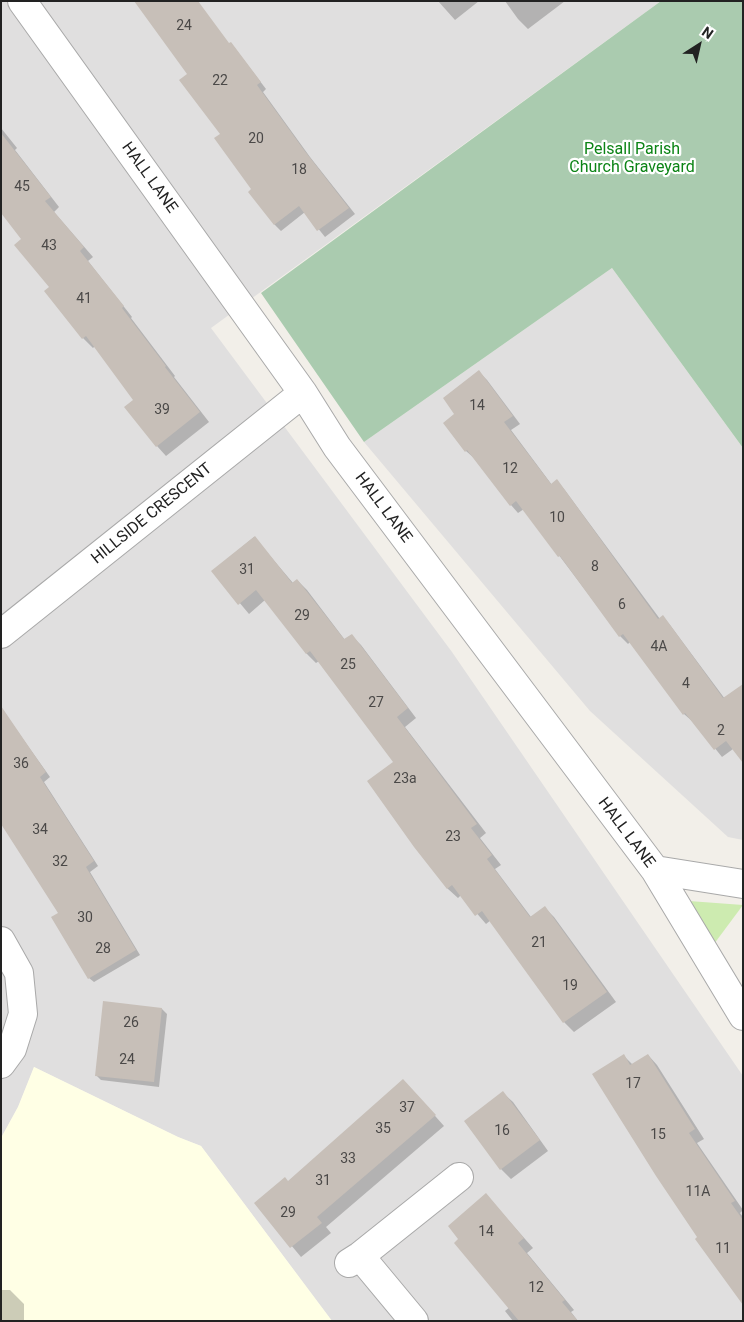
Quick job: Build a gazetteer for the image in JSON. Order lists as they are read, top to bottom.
{
  "streets": {
    "street": ["HALL LANE", "HILLSIDE CRESCENT"]
  },
  "crossings": [
    ["HALL LANE", "HILLSIDE CRESCENT"]
  ],
  "parks": ["Pelsall Parish Church Graveyard"],
  "house_numbers": [
    "24",
    "22",
    "20",
    "18",
    "45",
    "43",
    "41",
    "14",
    "39",
    "12",
    "10",
    "8",
    "31",
    "6",
    "29",
    "4A",
    "25",
    "4",
    "27",
    "2",
    "36",
    "23a",
    "34",
    "23",
    "32",
    "30",
    "21",
    "28",
    "19",
    "26",
    "24",
    "17",
    "37",
    "35",
    "16",
    "15",
    "33",
    "31",
    "11A",
    "29",
    "14",
    "11",
    "12"
  ],
  "north": "top right"
}
